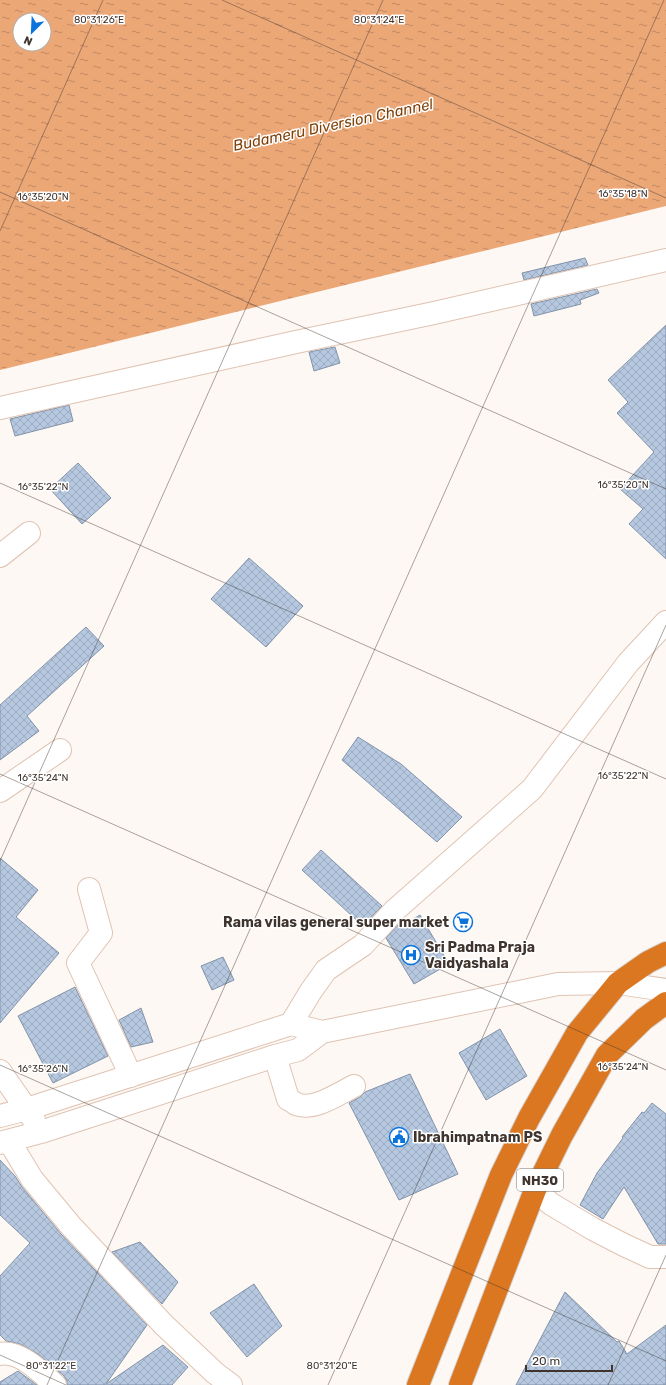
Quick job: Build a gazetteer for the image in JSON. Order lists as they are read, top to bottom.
{
  "streets": {
    "highway": ["NH30"]
  },
  "water": ["Budameru Diversion Channel"],
  "places": {
    "supermarket": ["Rama vilas general super market"],
    "hospital": ["Sri Padma Praja Vaidyashala"],
    "public building": ["Ibrahimpatnam PS"]
  },
  "scale_bar": "20 m",
  "north": "bottom left",
  "coordinates": [
    "80°31'26\"E",
    "80°31'24\"E",
    "16°35'18\"N",
    "16°35'20\"N",
    "16°35'22\"N",
    "16°35'24\"N",
    "16°35'26\"N",
    "80°31'22\"E",
    "80°31'20\"E"
  ]
}
